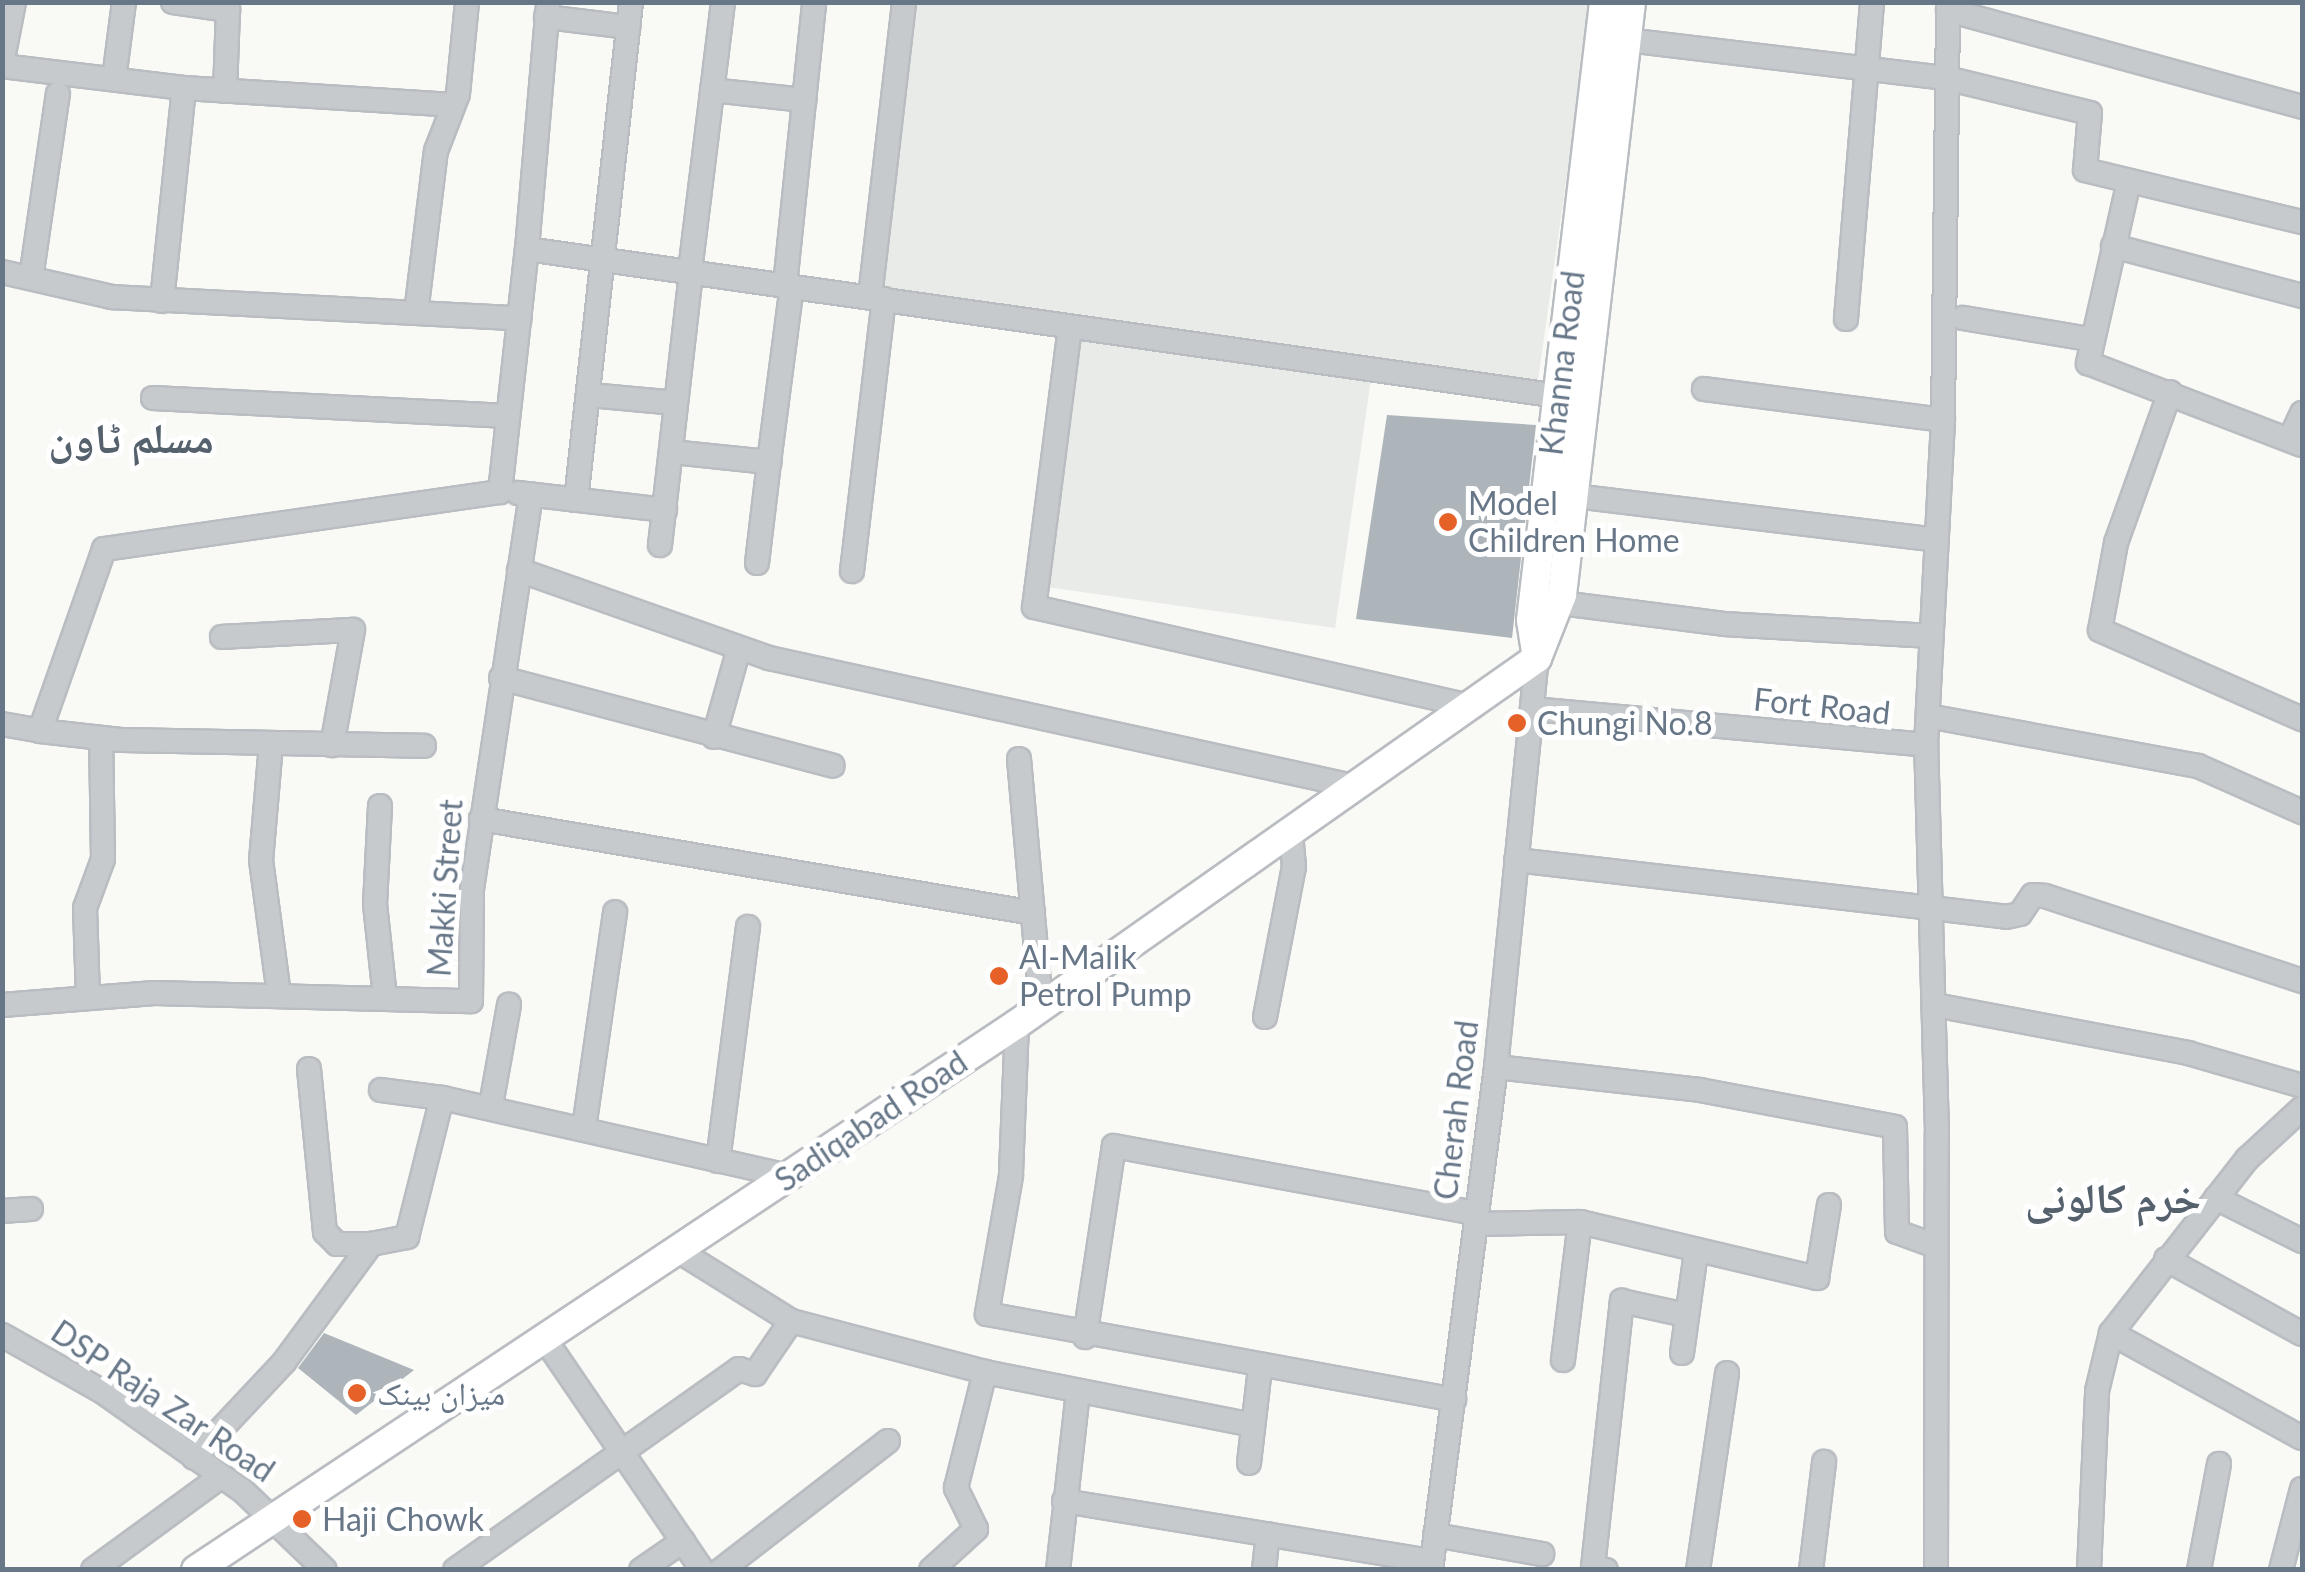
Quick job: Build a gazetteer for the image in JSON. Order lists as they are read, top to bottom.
{
  "streets": {
    "main road": ["Khanna Road", "Sadiqabad Road"],
    "street": [
      "Fort Road",
      "Makki Street",
      "Cherah Road",
      "DSP Raja Zar Road"
    ]
  },
  "crossings": [
    ["Khanna Road", "Cherah Road"],
    ["Khanna Road", "Sadiqabad Road"],
    ["Fort Road", "Cherah Road"],
    ["Cherah Road", "Sadiqabad Road"],
    ["Sadiqabad Road", "DSP Raja Zar Road"]
  ],
  "districts": ["مسلم ٹاون", "خرم کالونی"],
  "places": [
    "Model Children Home",
    "Chungi No.8",
    "Al-Malik Petrol Pump",
    "میزان بینک",
    "Haji Chowk"
  ]
}
